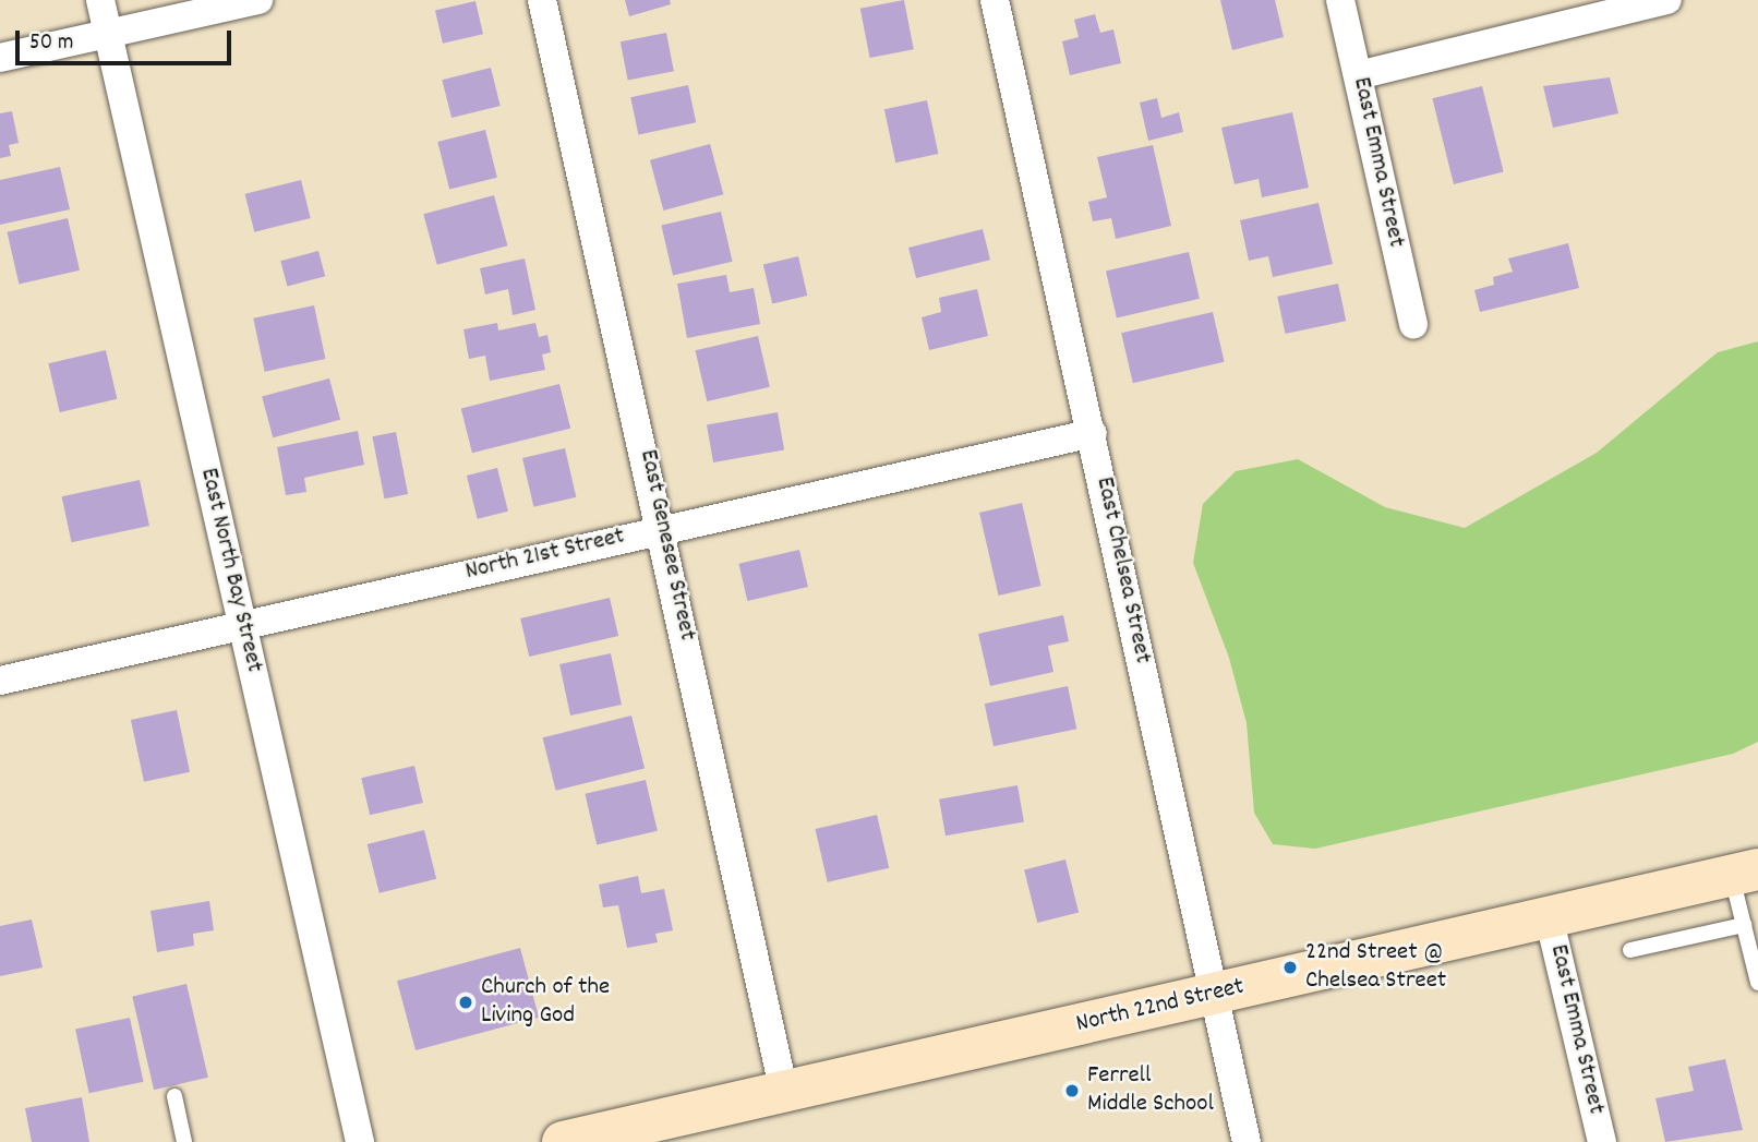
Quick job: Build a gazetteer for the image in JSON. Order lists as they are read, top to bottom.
{
  "streets": {
    "main road": ["North 22nd Street"],
    "street": [
      "East Emma Street",
      "East Genesee Street",
      "North 21st Street",
      "East North Bay Street",
      "East Chelsea Street"
    ]
  },
  "crossings": [
    ["East Emma Street", "North 22nd Street"],
    ["East Genesee Street", "North 21st Street"],
    ["East Genesee Street", "North 22nd Street"],
    ["North 21st Street", "East North Bay Street"],
    ["North 21st Street", "East Chelsea Street"],
    ["East Chelsea Street", "North 22nd Street"]
  ],
  "places": ["22nd Street @ Chelsea Street", "Church of the Living God", "Ferrell Middle School"],
  "scale_bar": "50 m"
}
